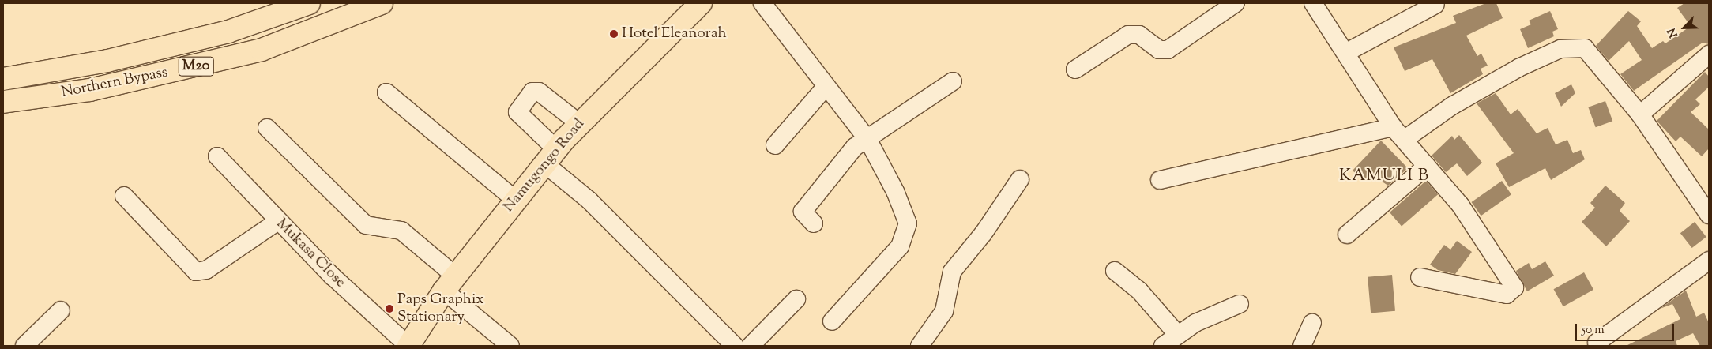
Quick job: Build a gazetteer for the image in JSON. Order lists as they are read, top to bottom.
{
  "streets": {
    "main road": ["M20", "Northern Bypass", "Namugongo Road"],
    "street": ["Mukasa Close"]
  },
  "crossings": [
    ["Namugongo Road", "Mukasa Close"]
  ],
  "districts": ["KAMULI B"],
  "places": ["Hotel Eleanorah", "Paps Graphix Stationary"],
  "scale_bar": "50 m",
  "north": "bottom left"
}
